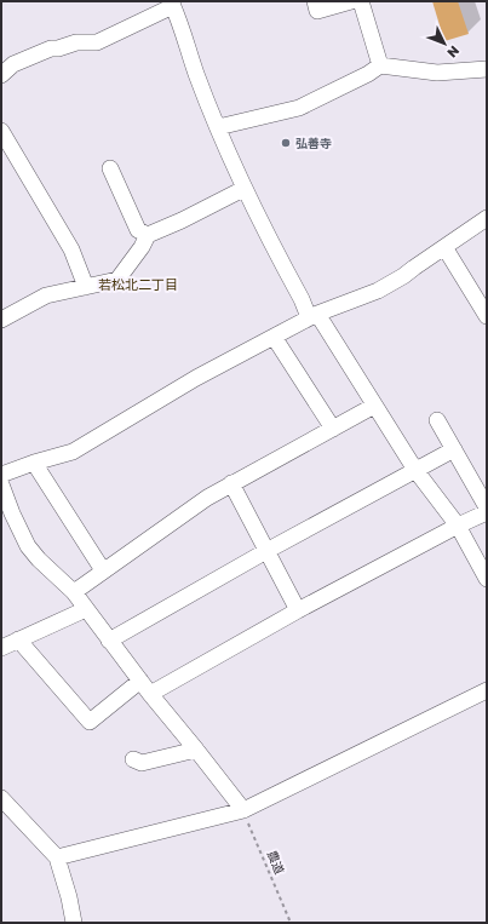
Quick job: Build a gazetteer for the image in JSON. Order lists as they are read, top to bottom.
{
  "streets": {
    "path": ["農道"]
  },
  "districts": ["若松北二丁目"],
  "places": ["弘善寺"],
  "north": "bottom right"
}
